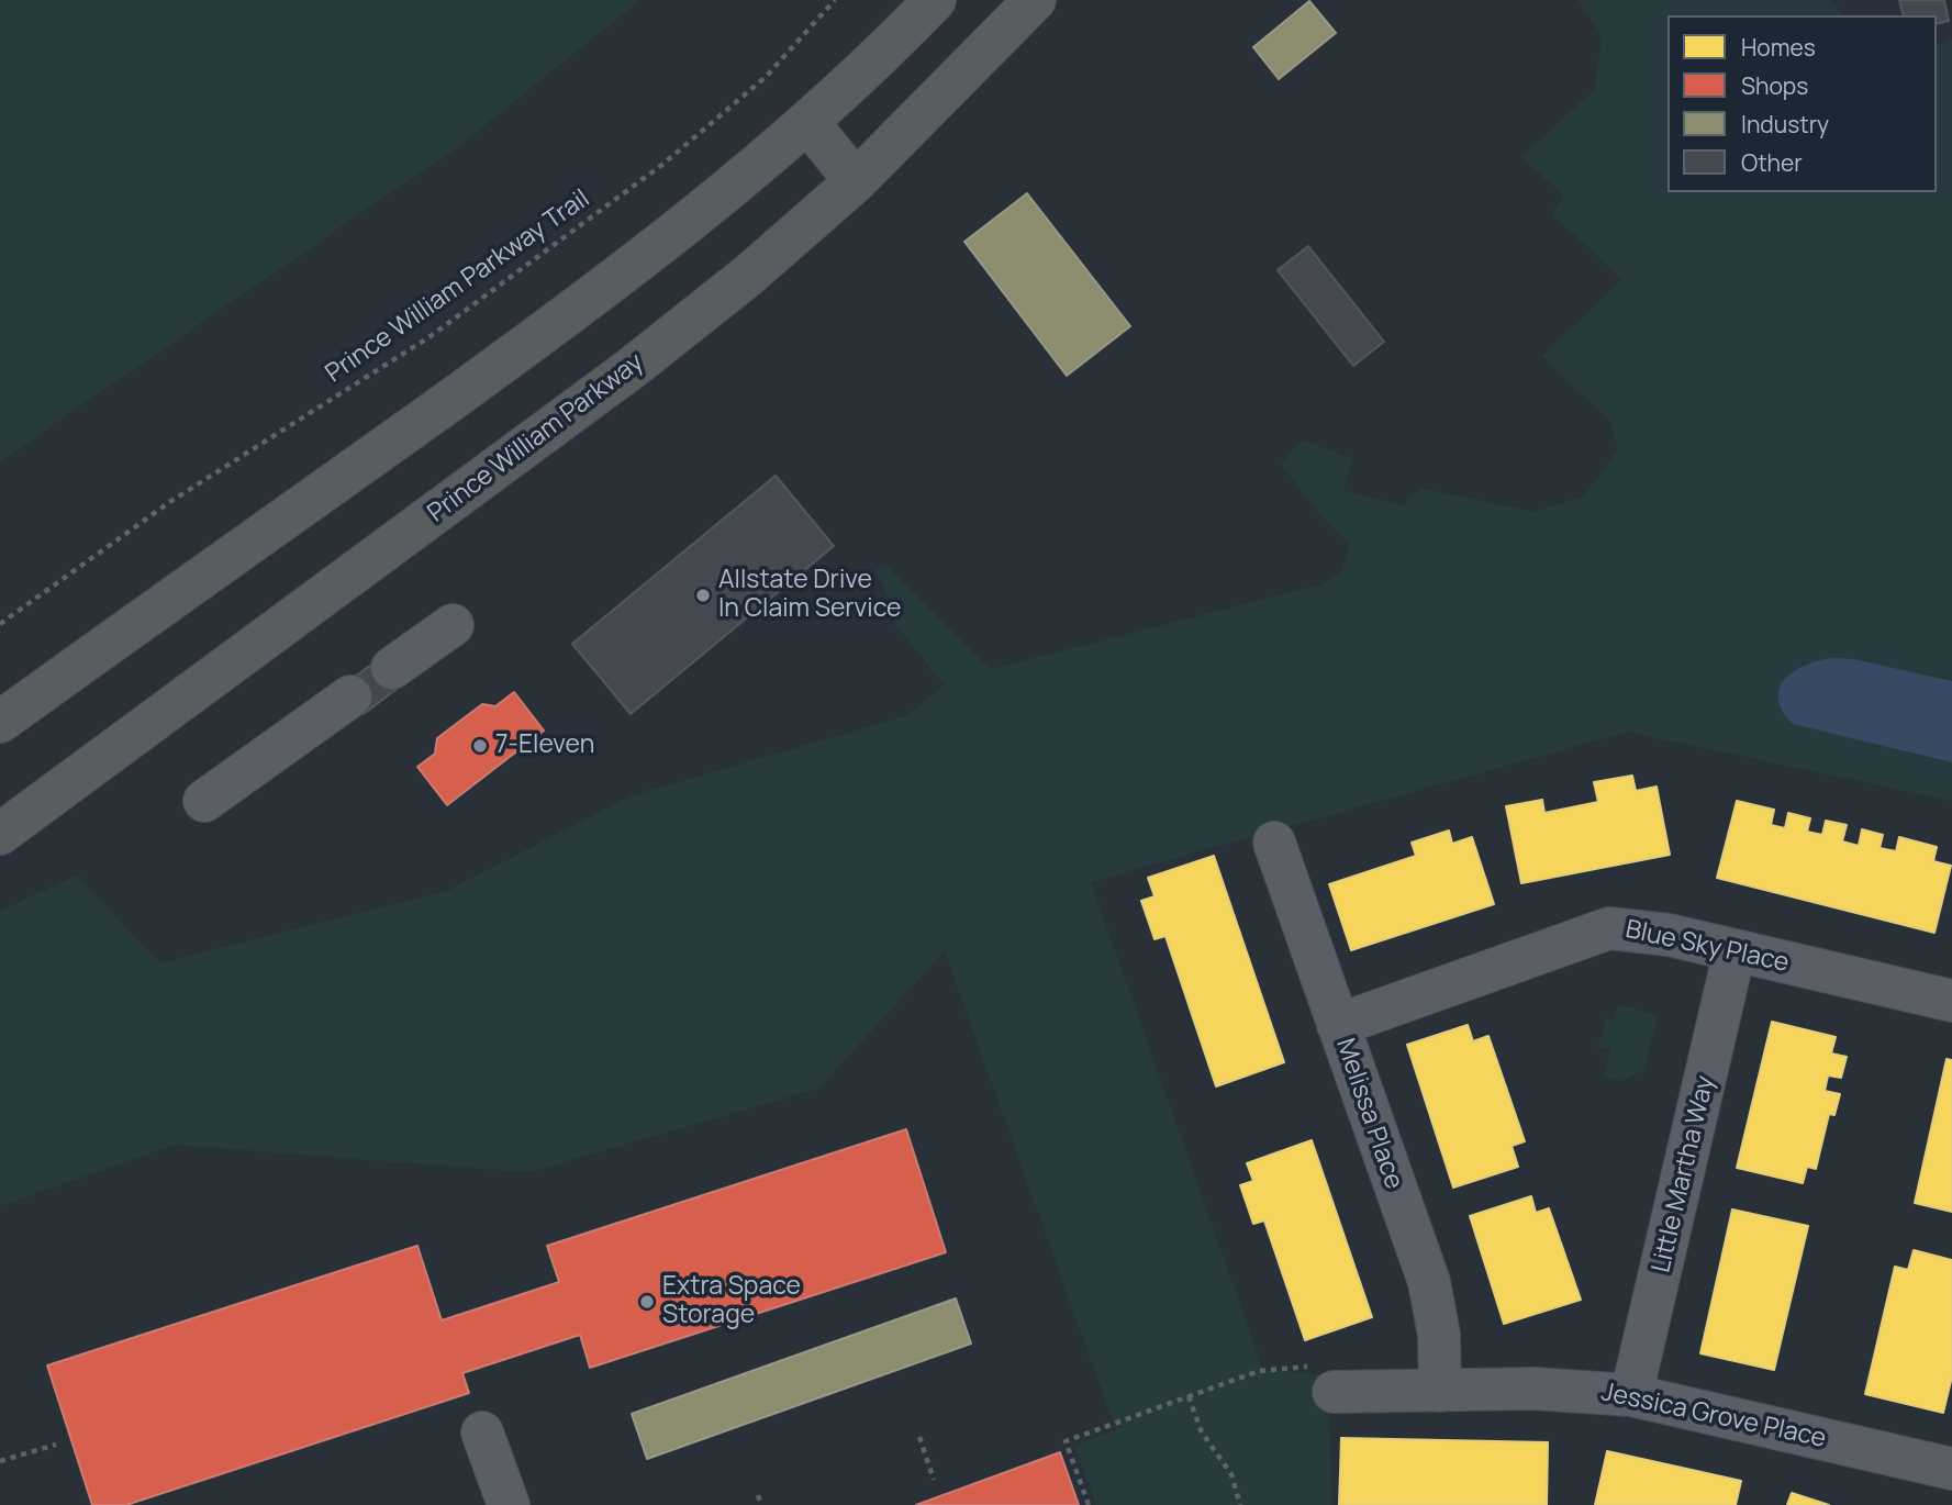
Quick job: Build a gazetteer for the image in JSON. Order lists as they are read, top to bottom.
{
  "streets": {
    "highway": ["Prince William Parkway"],
    "street": [
      "Blue Sky Place",
      "Melissa Place",
      "Little Martha Way",
      "Jessica Grove Place"
    ],
    "path": ["Prince William Parkway Trail"]
  },
  "crossings": [
    ["Blue Sky Place", "Melissa Place"],
    ["Blue Sky Place", "Little Martha Way"],
    ["Melissa Place", "Jessica Grove Place"],
    ["Little Martha Way", "Jessica Grove Place"]
  ],
  "places": ["Allstate Drive In Claim Service", "7-Eleven", "Extra Space Storage"],
  "legend": [
    "Homes",
    "Shops",
    "Industry",
    "Other"
  ]
}
